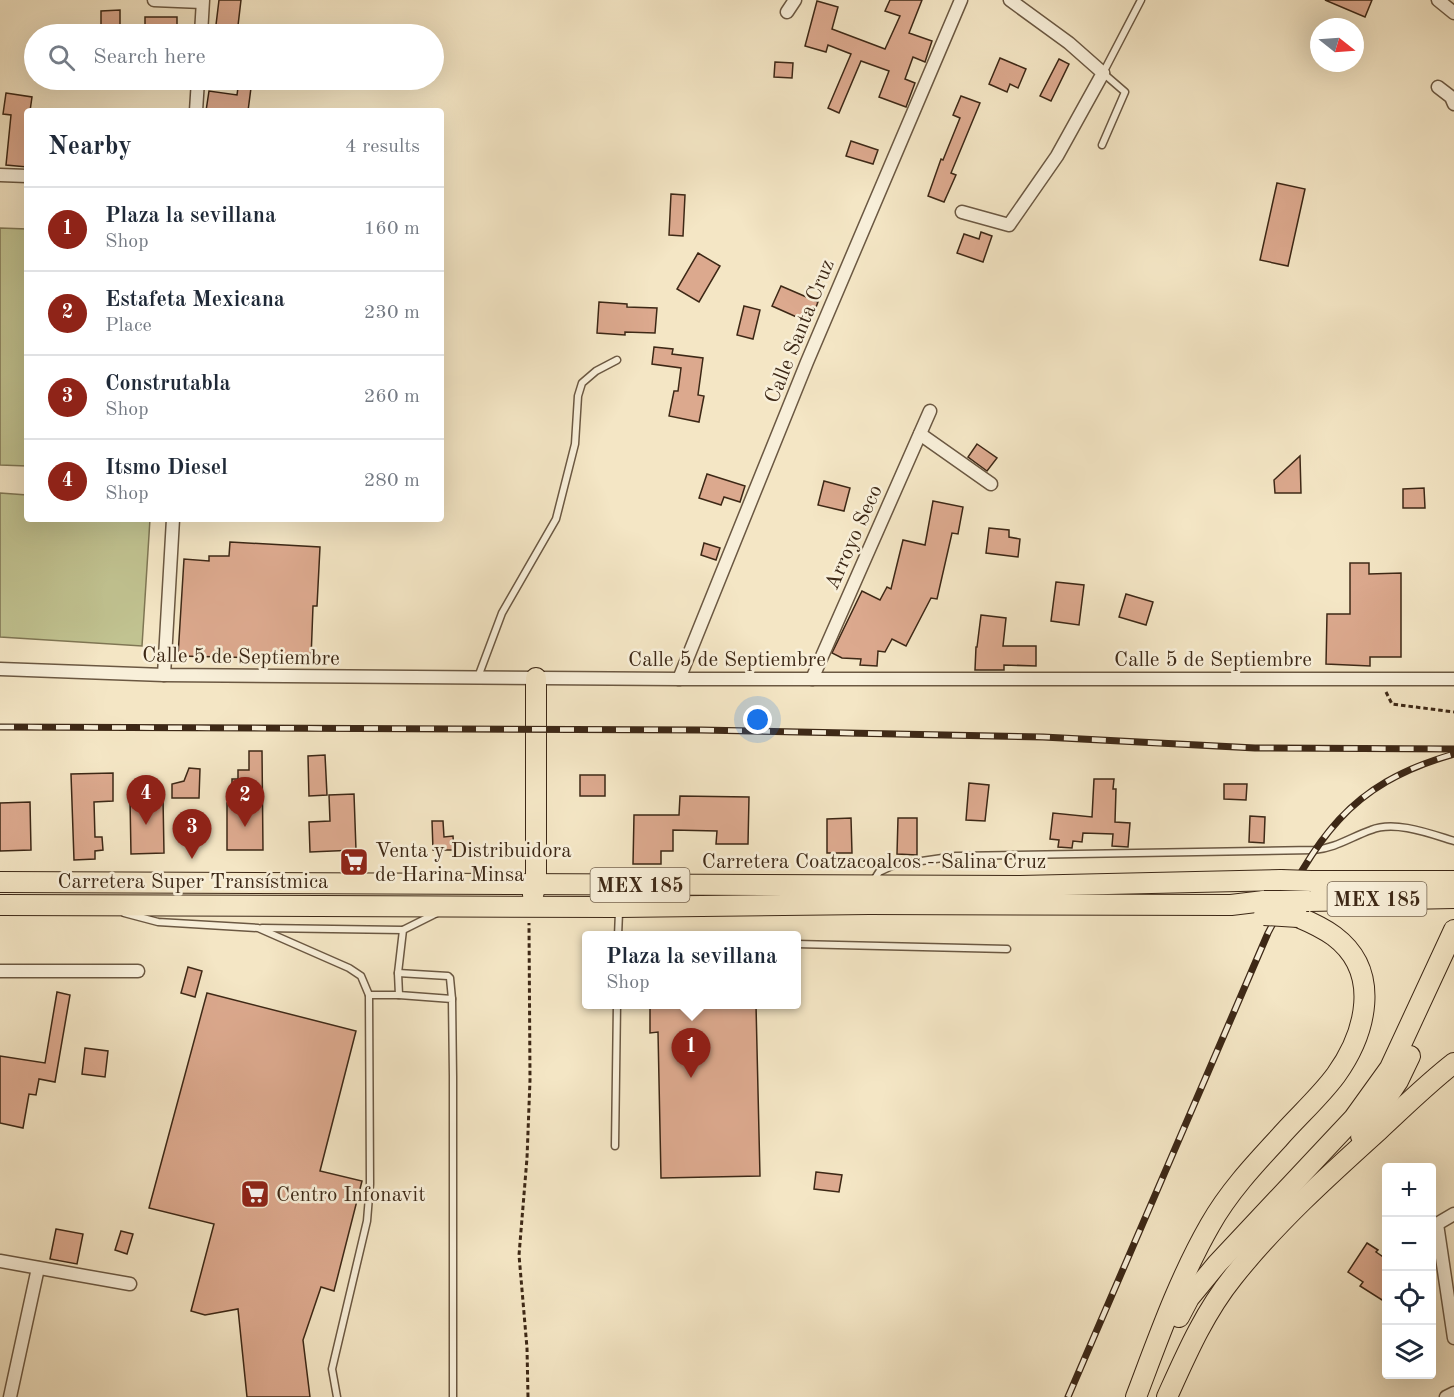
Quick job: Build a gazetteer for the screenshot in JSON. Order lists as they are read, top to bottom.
{
  "streets": {
    "main road": ["Carretera Coatzacoalcos - Salina Cruz", "Carretera Super Transístmica", "MEX 185"],
    "street": ["Calle Santa Cruz", "Arroyo Seco", "Calle 5 de Septiembre"]
  },
  "crossings": [
    ["Calle Santa Cruz", "Calle 5 de Septiembre"],
    ["Arroyo Seco", "Calle 5 de Septiembre"],
    ["Carretera Coatzacoalcos - Salina Cruz", "Carretera Super Transístmica"]
  ],
  "places": {
    "supermarket": ["Venta y Distribuidora de Harina Minsa", "Centro Infonavit"]
  },
  "north": "right",
  "page": {
    "search": "Search here",
    "heading": ["Nearby", "4 results"],
    "list": [
      {
        "mark": "1",
        "name": "Plaza la sevillana",
        "note": "Shop",
        "value": "160 m"
      },
      {
        "mark": "2",
        "name": "Estafeta Mexicana",
        "note": "Place",
        "value": "230 m"
      },
      {
        "mark": "3",
        "name": "Construtabla",
        "note": "Shop",
        "value": "260 m"
      },
      {
        "mark": "4",
        "name": "Itsmo Diesel",
        "note": "Shop",
        "value": "280 m"
      }
    ],
    "pins": [
      "4",
      "2",
      "3",
      "1"
    ],
    "popup": ["Plaza la sevillana", "Shop"],
    "map_buttons": ["+", "−"]
  }
}
